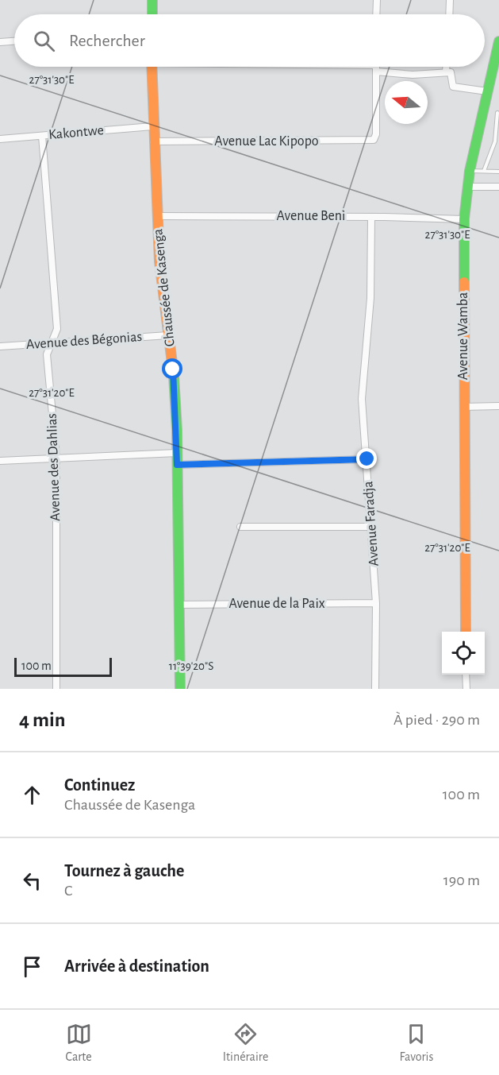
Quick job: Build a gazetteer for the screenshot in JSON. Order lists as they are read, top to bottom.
{
  "streets": {
    "main road": ["Chaussée de Kasenga", "Avenue Wamba"],
    "street": [
      "Kakontwe",
      "Avenue Lac Kipopo",
      "Avenue Beni",
      "Avenue des Bégonias",
      "Avenue des Dahlias",
      "Avenue Faradja",
      "Avenue de la Paix"
    ]
  },
  "crossings": [
    ["Kakontwe", "Chaussée de Kasenga"],
    ["Kakontwe", "Avenue des Dahlias"],
    ["Avenue Lac Kipopo", "Chaussée de Kasenga"],
    ["Avenue Beni", "Chaussée de Kasenga"],
    ["Avenue Beni", "Avenue Wamba"],
    ["Avenue Beni", "Avenue Faradja"],
    ["Chaussée de Kasenga", "Avenue des Bégonias"],
    ["Chaussée de Kasenga", "Avenue de la Paix"],
    ["Avenue des Bégonias", "Avenue des Dahlias"],
    ["Avenue Faradja", "Avenue de la Paix"]
  ],
  "scale_bar": "100 m",
  "north": "left",
  "page": {
    "search": "Rechercher",
    "scale": "100 m",
    "heading": ["4 min", "À pied · 290 m"],
    "list": [
      ["Continuez", "Chaussée de Kasenga", "100 m"],
      ["Tournez à gauche", "C", "190 m"],
      "Arrivée à destination"
    ],
    "nav": ["Carte", "Itinéraire", "Favoris"]
  },
  "coordinates": ["27°31'30\"E", "27°31'20\"E", "11°39'20\"S"]
}
